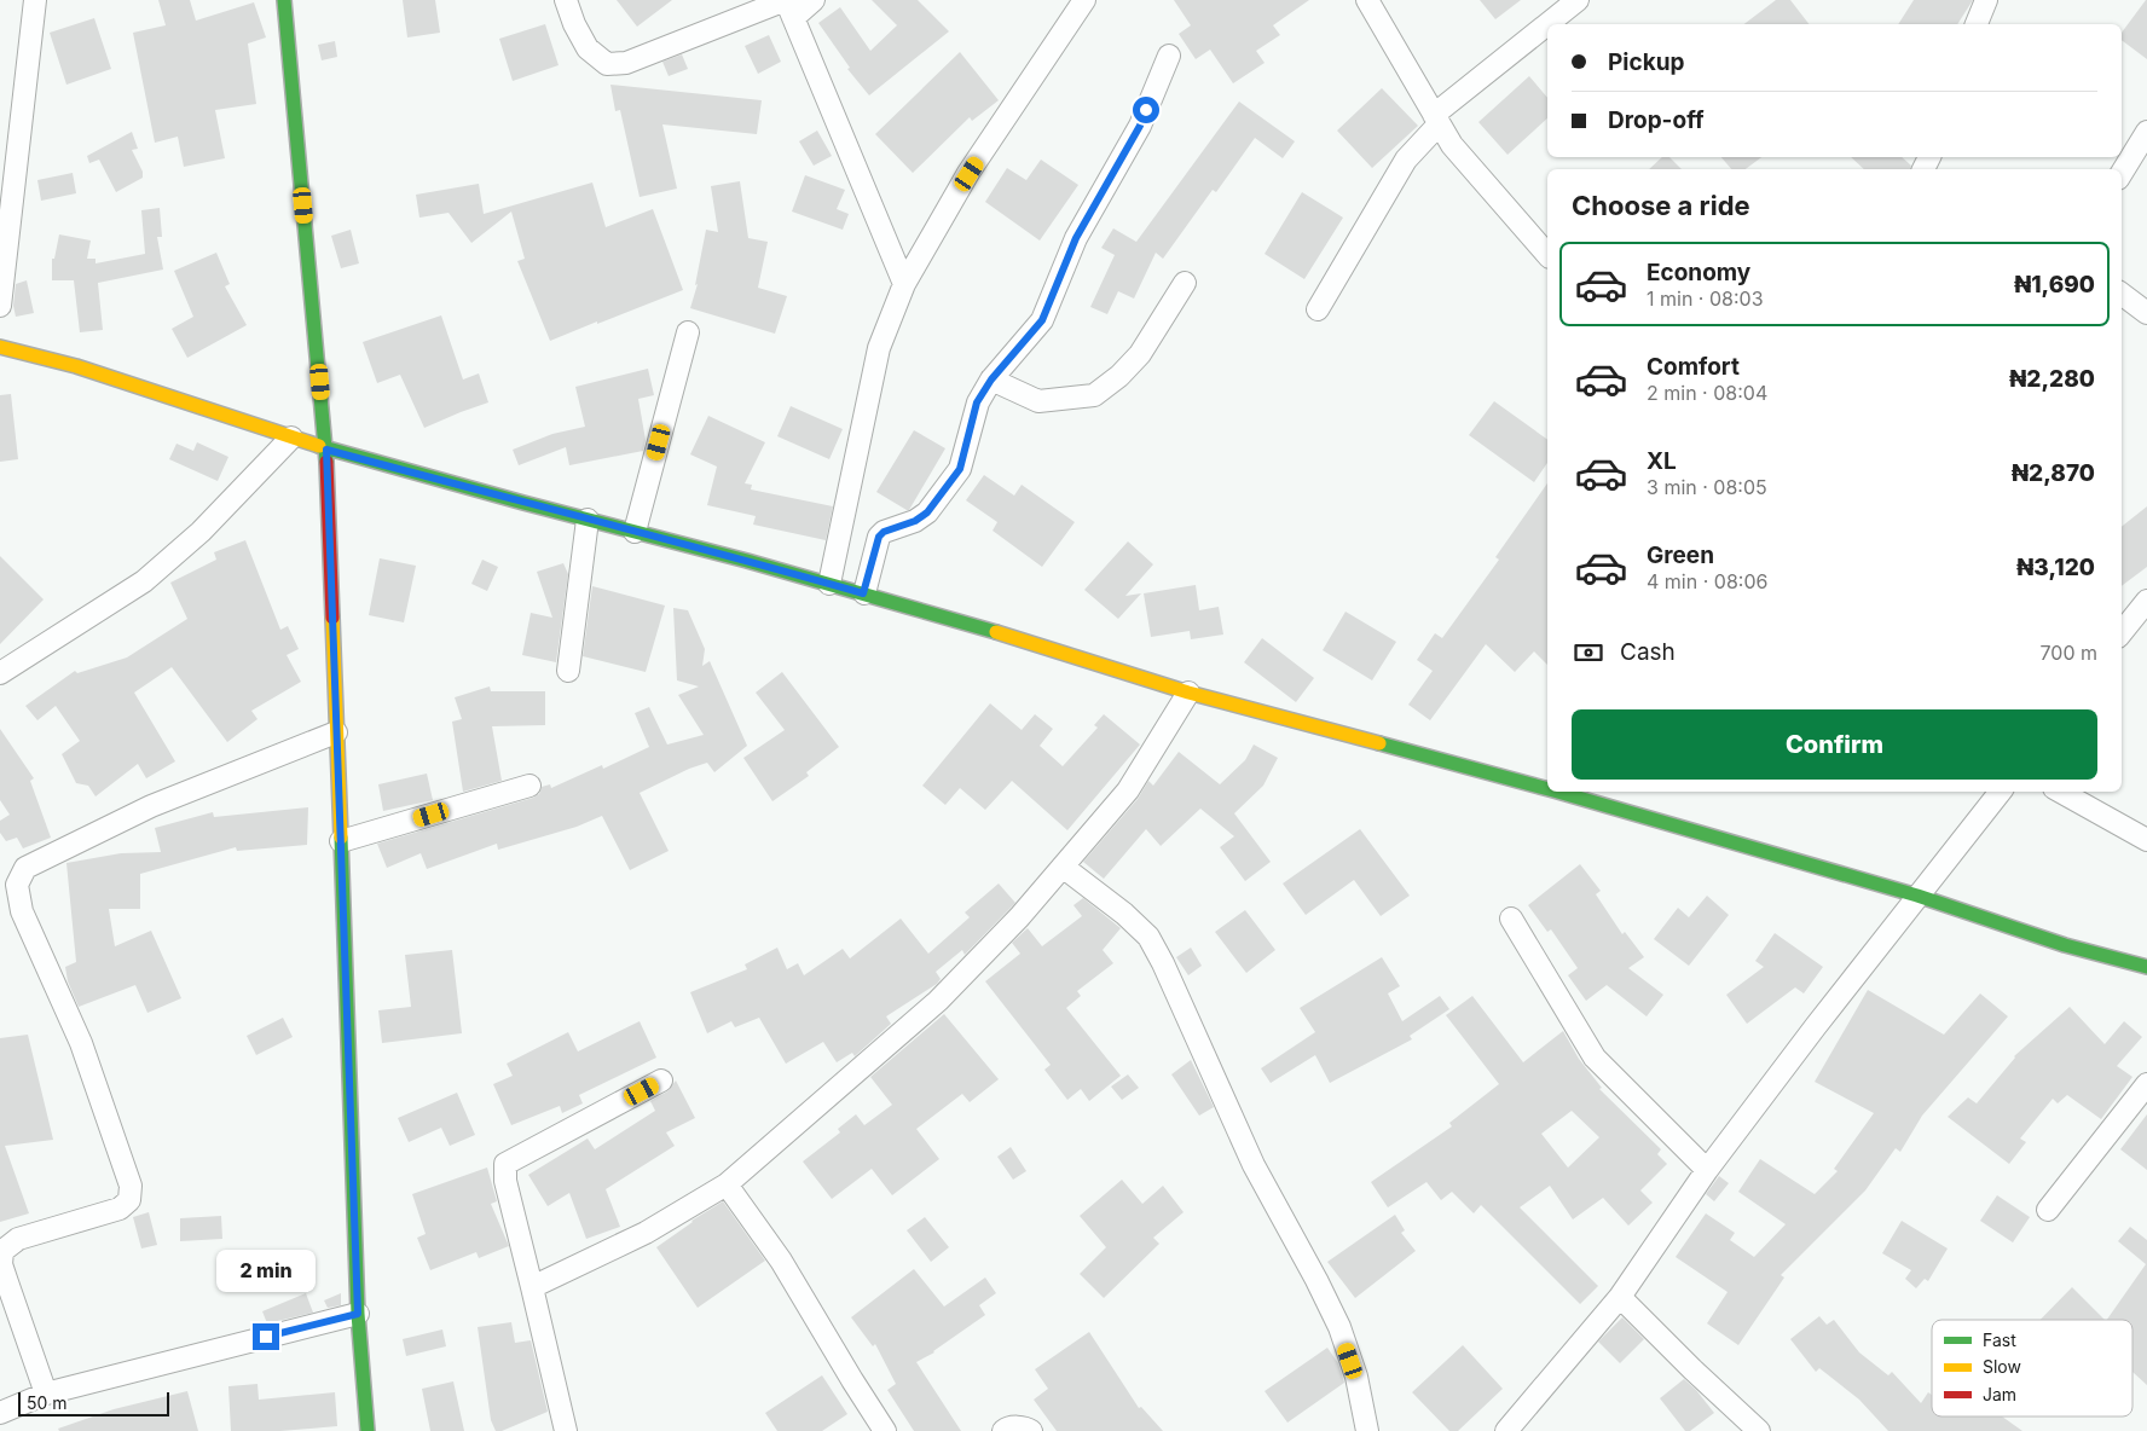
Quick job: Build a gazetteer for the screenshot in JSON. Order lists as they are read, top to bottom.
{
  "legend": ["Fast", "Slow", "Jam"],
  "scale_bar": "50 m",
  "page": {
    "banner": ["Pickup", "Drop-off"],
    "heading": "Choose a ride",
    "list": [
      {
        "name": "Economy",
        "note": "1 min · 08:03",
        "value": "₦1,690"
      },
      {
        "name": "Comfort",
        "note": "2 min · 08:04",
        "value": "₦2,280"
      },
      {
        "name": "XL",
        "note": "3 min · 08:05",
        "value": "₦2,870"
      },
      {
        "name": "Green",
        "note": "4 min · 08:06",
        "value": "₦3,120"
      }
    ],
    "pay": ["Cash", "700 m"],
    "buttons": "Confirm",
    "bubble": "2 min",
    "scale": "50 m"
  }
}
